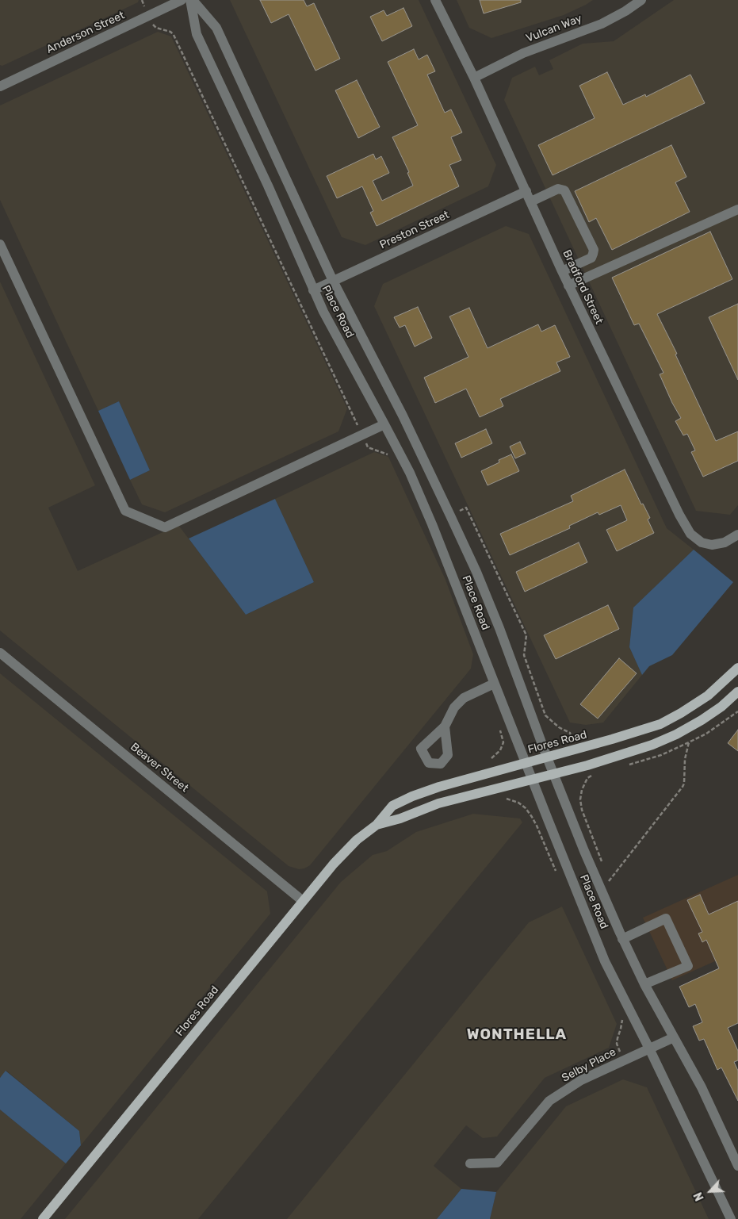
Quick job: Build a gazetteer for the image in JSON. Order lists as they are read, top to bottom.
{
  "streets": {
    "main road": ["Flores Road"],
    "street": [
      "Vulcan Way",
      "Anderson Street",
      "Preston Street",
      "Bradford Street",
      "Place Road",
      "Beaver Street",
      "Selby Place"
    ]
  },
  "crossings": [
    ["Vulcan Way", "Bradford Street"],
    ["Preston Street", "Bradford Street"],
    ["Preston Street", "Place Road"],
    ["Place Road", "Flores Road"],
    ["Place Road", "Selby Place"],
    ["Flores Road", "Beaver Street"]
  ],
  "districts": ["WONTHELLA"],
  "north": "bottom left"
}
